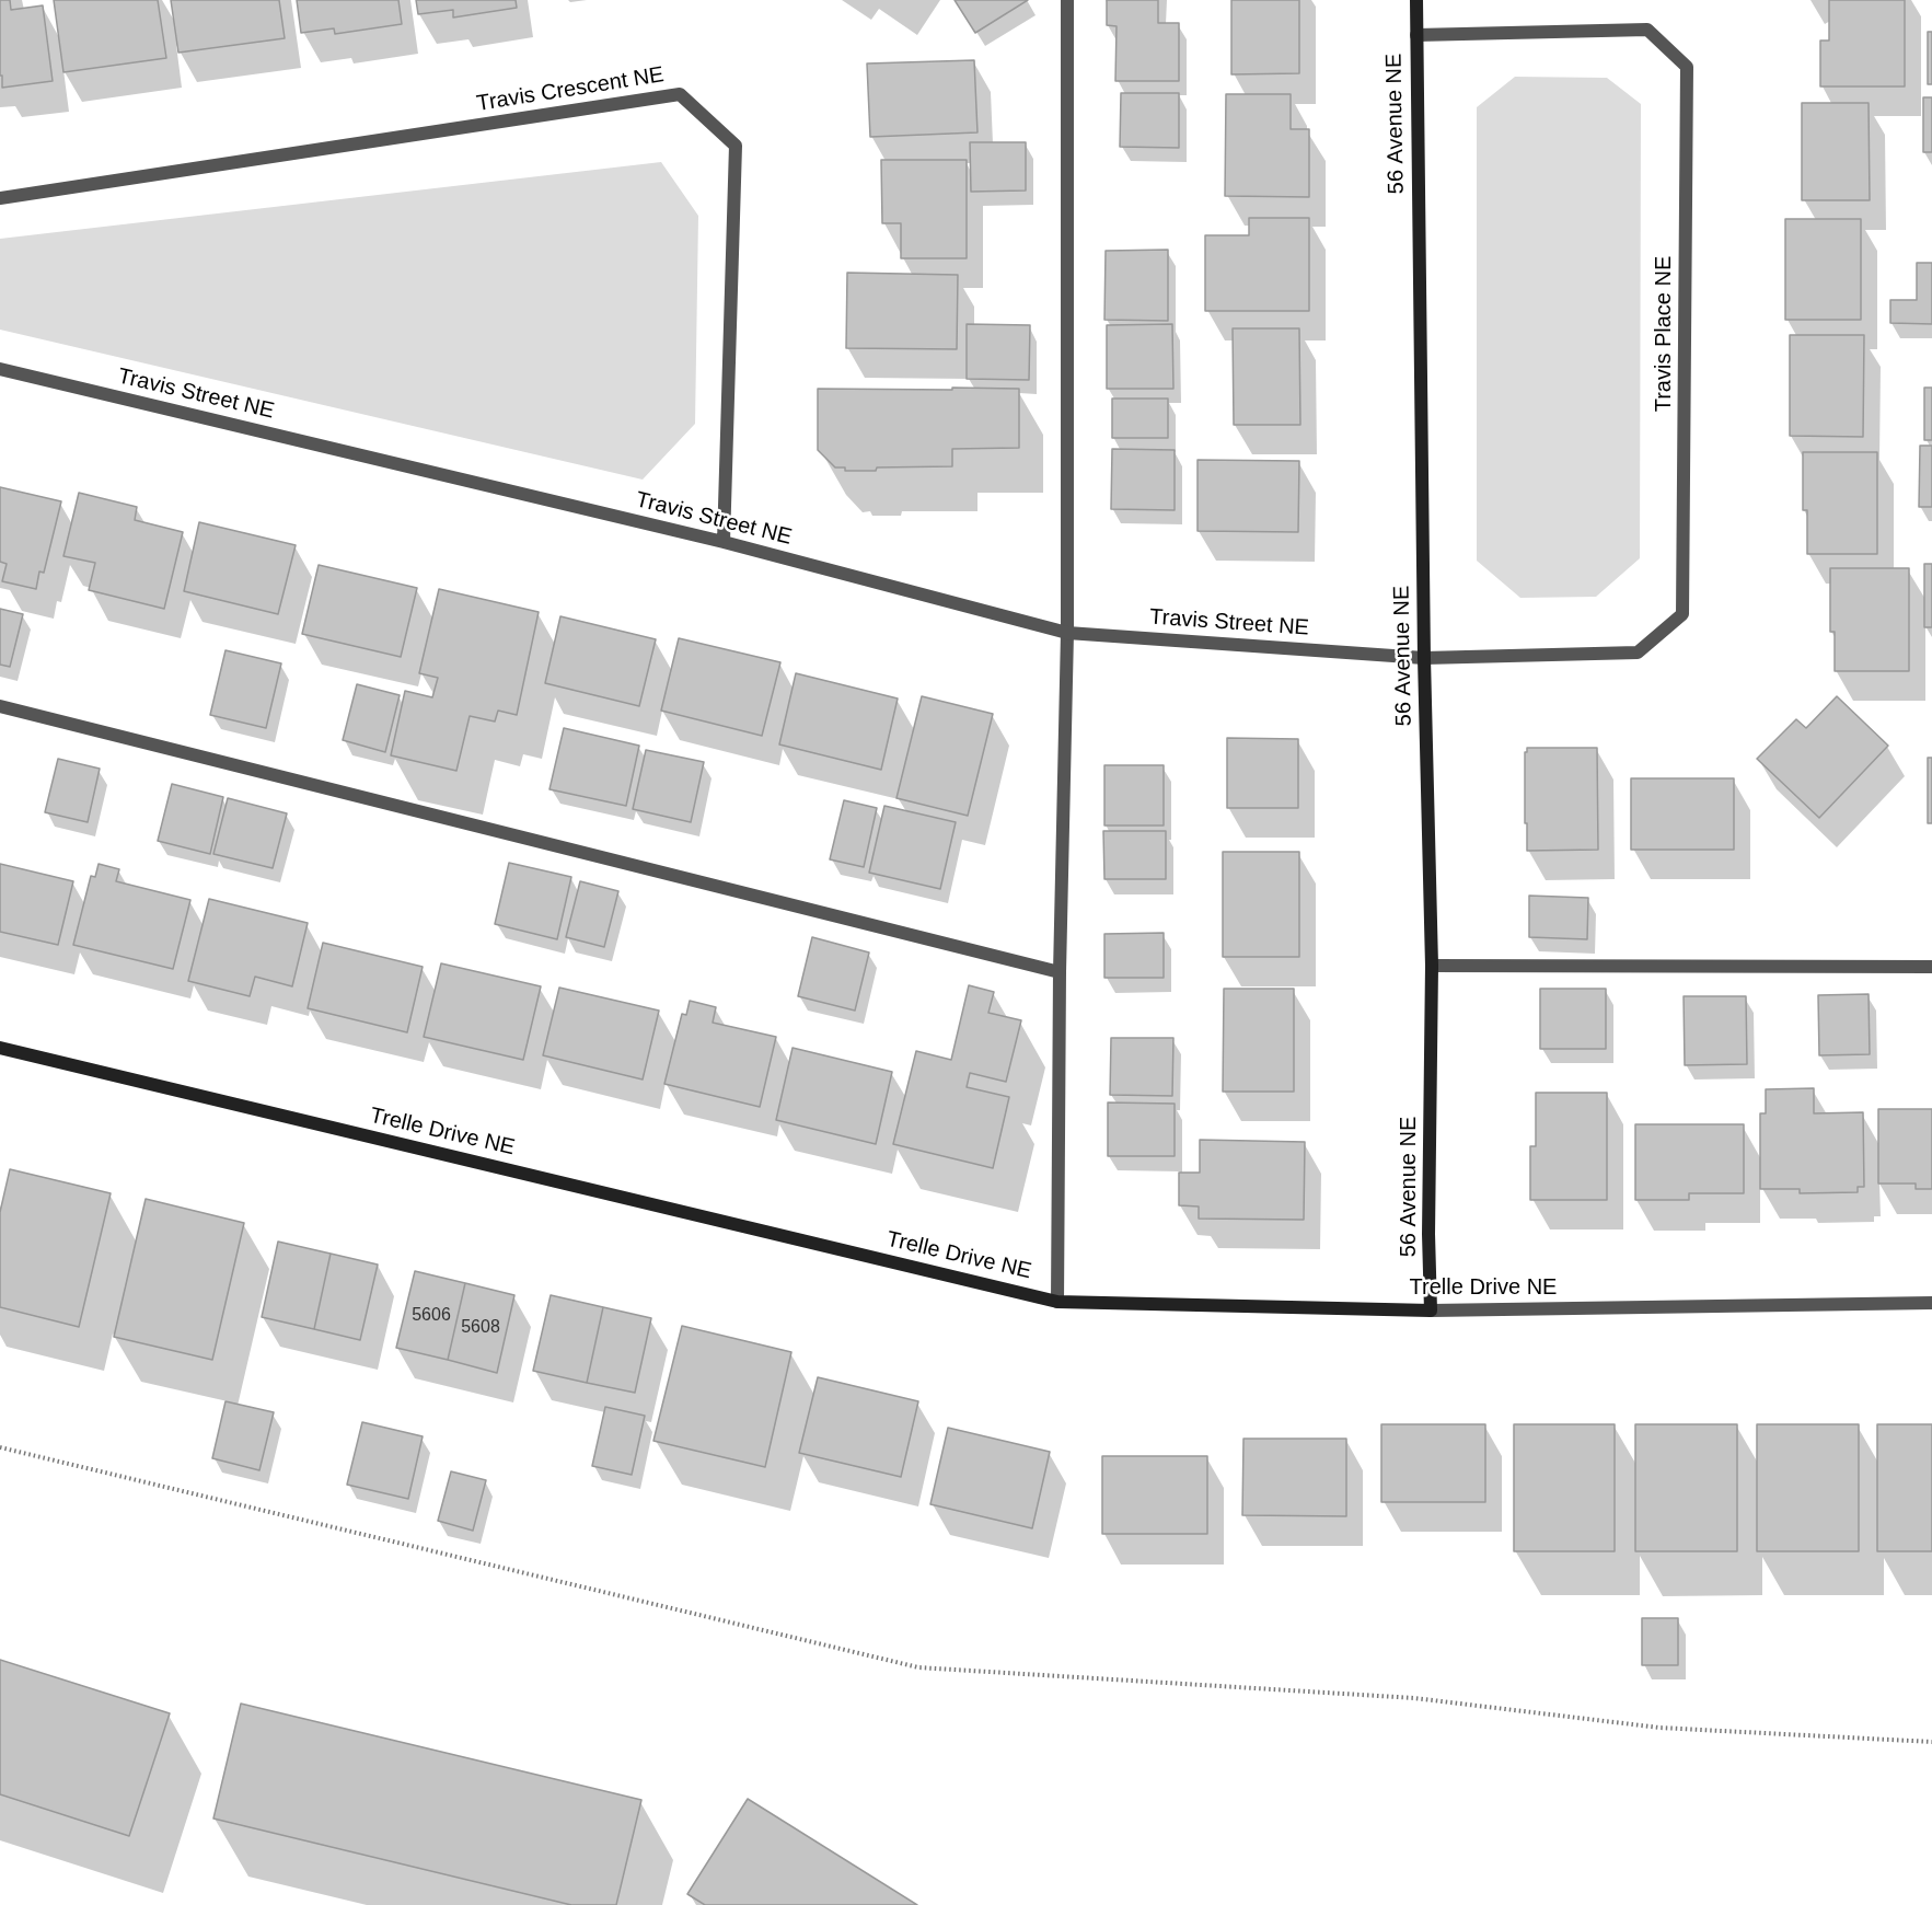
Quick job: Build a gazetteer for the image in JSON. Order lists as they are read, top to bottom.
{
  "streets": {
    "street": [
      "Travis Crescent NE",
      "56 Avenue NE",
      "Travis Place NE",
      "Travis Street NE",
      "Trelle Drive NE"
    ]
  },
  "crossings": [
    ["Travis Crescent NE", "Travis Street NE"],
    ["56 Avenue NE", "Travis Place NE"],
    ["56 Avenue NE", "Travis Street NE"],
    ["56 Avenue NE", "Trelle Drive NE"],
    ["Travis Place NE", "Travis Street NE"]
  ],
  "house_numbers": ["5606", "5608"]
}
